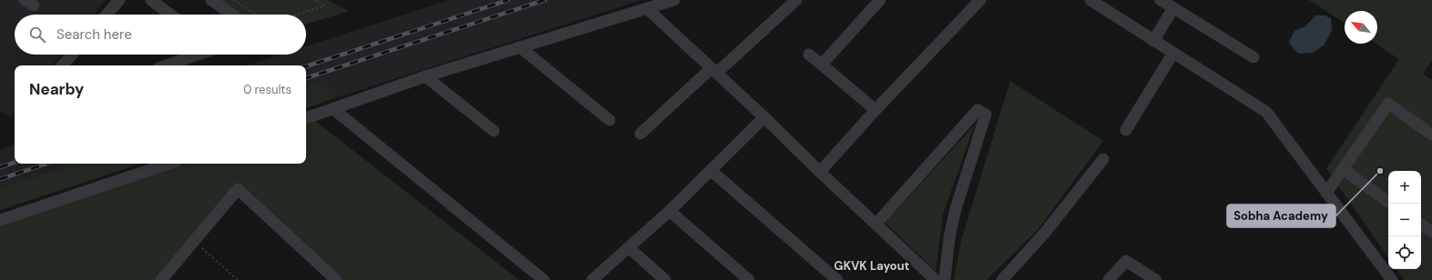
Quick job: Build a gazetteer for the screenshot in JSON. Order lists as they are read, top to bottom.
{
  "districts": ["GKVK Layout"],
  "places": ["Sobha Academy"],
  "north": "top left",
  "page": {
    "search": "Search here",
    "heading": ["Nearby", "0 results"],
    "map_buttons": ["+", "−"]
  }
}
